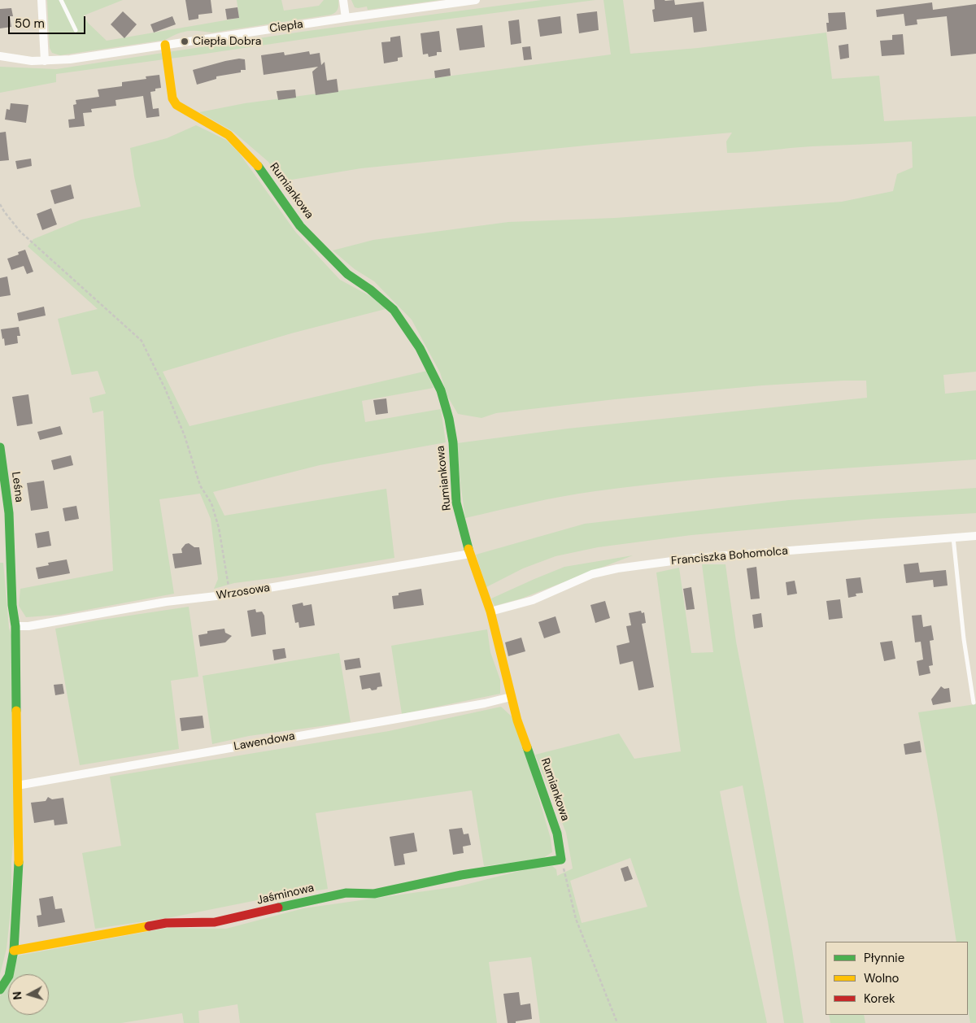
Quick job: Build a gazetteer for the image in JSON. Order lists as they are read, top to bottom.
{
  "streets": {
    "street": [
      "Ciepła",
      "Rumiankowa",
      "Leśna",
      "Franciszka Bohomolca",
      "Wrzosowa",
      "Lawendowa",
      "Jaśminowa"
    ]
  },
  "crossings": [
    ["Ciepła", "Rumiankowa"],
    ["Rumiankowa", "Franciszka Bohomolca"],
    ["Rumiankowa", "Wrzosowa"],
    ["Rumiankowa", "Lawendowa"],
    ["Rumiankowa", "Jaśminowa"],
    ["Leśna", "Wrzosowa"],
    ["Leśna", "Lawendowa"],
    ["Leśna", "Jaśminowa"]
  ],
  "places": ["Ciepła Dobra"],
  "legend": ["Płynnie", "Wolno", "Korek"],
  "scale_bar": "50 m",
  "north": "left"
}
